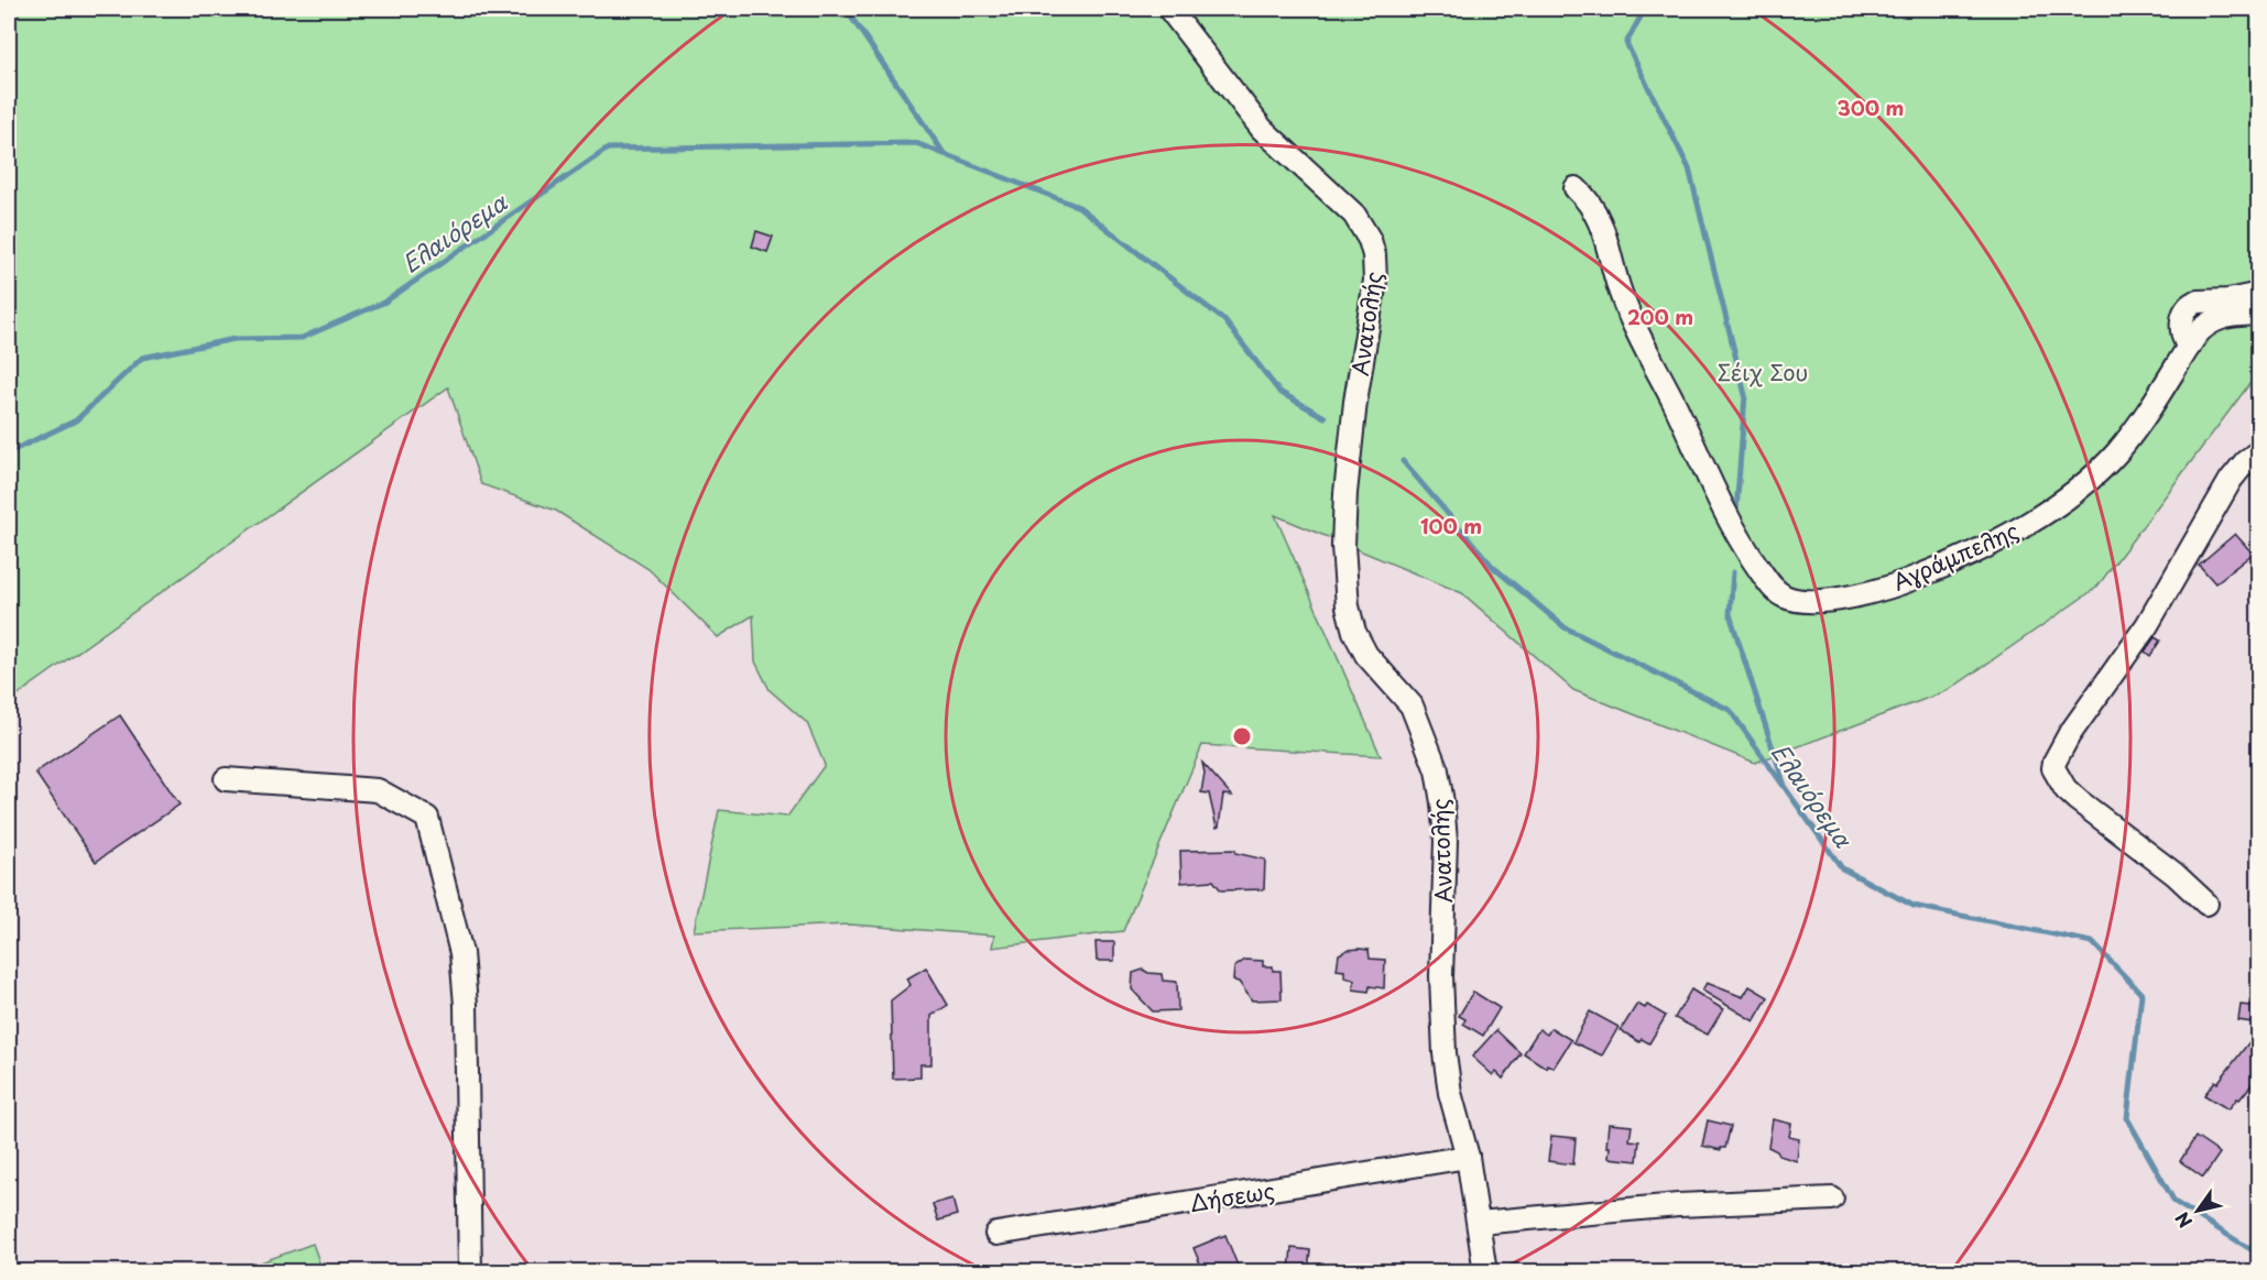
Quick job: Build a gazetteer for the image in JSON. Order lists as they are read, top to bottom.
{
  "streets": {
    "street": ["Ανατολής", "Αγράμπελης", "Δήσεως"]
  },
  "crossings": [
    ["Ανατολής", "Δήσεως"]
  ],
  "water": ["Ελαιόρεμα"],
  "parks": ["Σέιχ Σου"],
  "north": "bottom left",
  "rings": ["300 m", "200 m", "100 m"]
}
